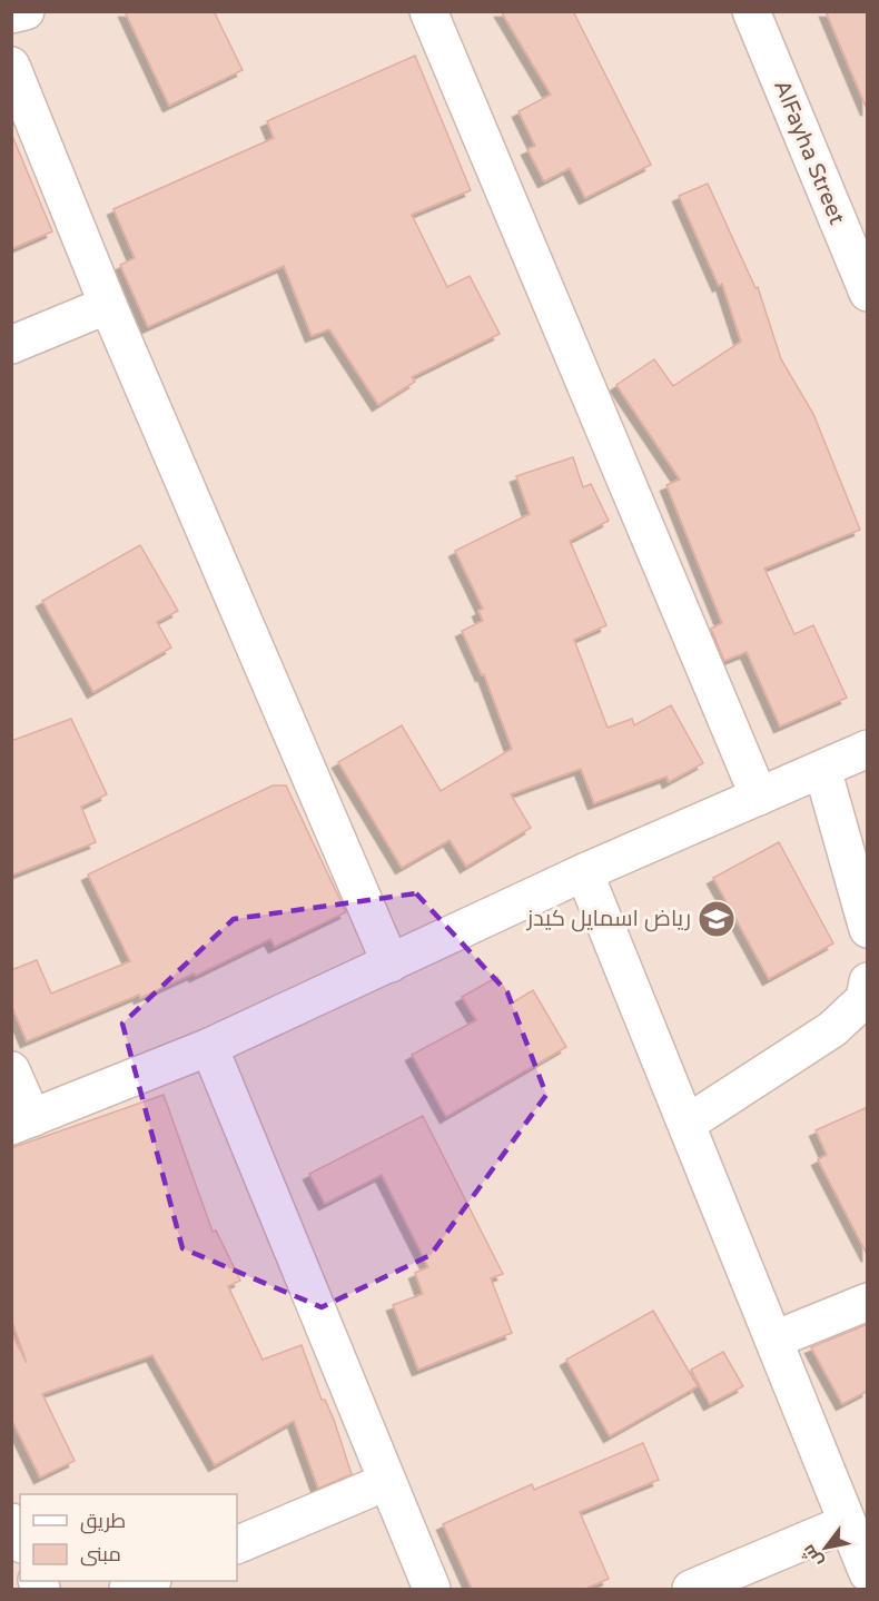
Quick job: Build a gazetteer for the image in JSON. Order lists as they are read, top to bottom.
{
  "streets": {
    "street": ["AlFayha Street"]
  },
  "places": {
    "school or university": ["رياض اسمايل كيدز"]
  },
  "legend": ["طريق", "مبنى"],
  "north": "bottom left"
}
